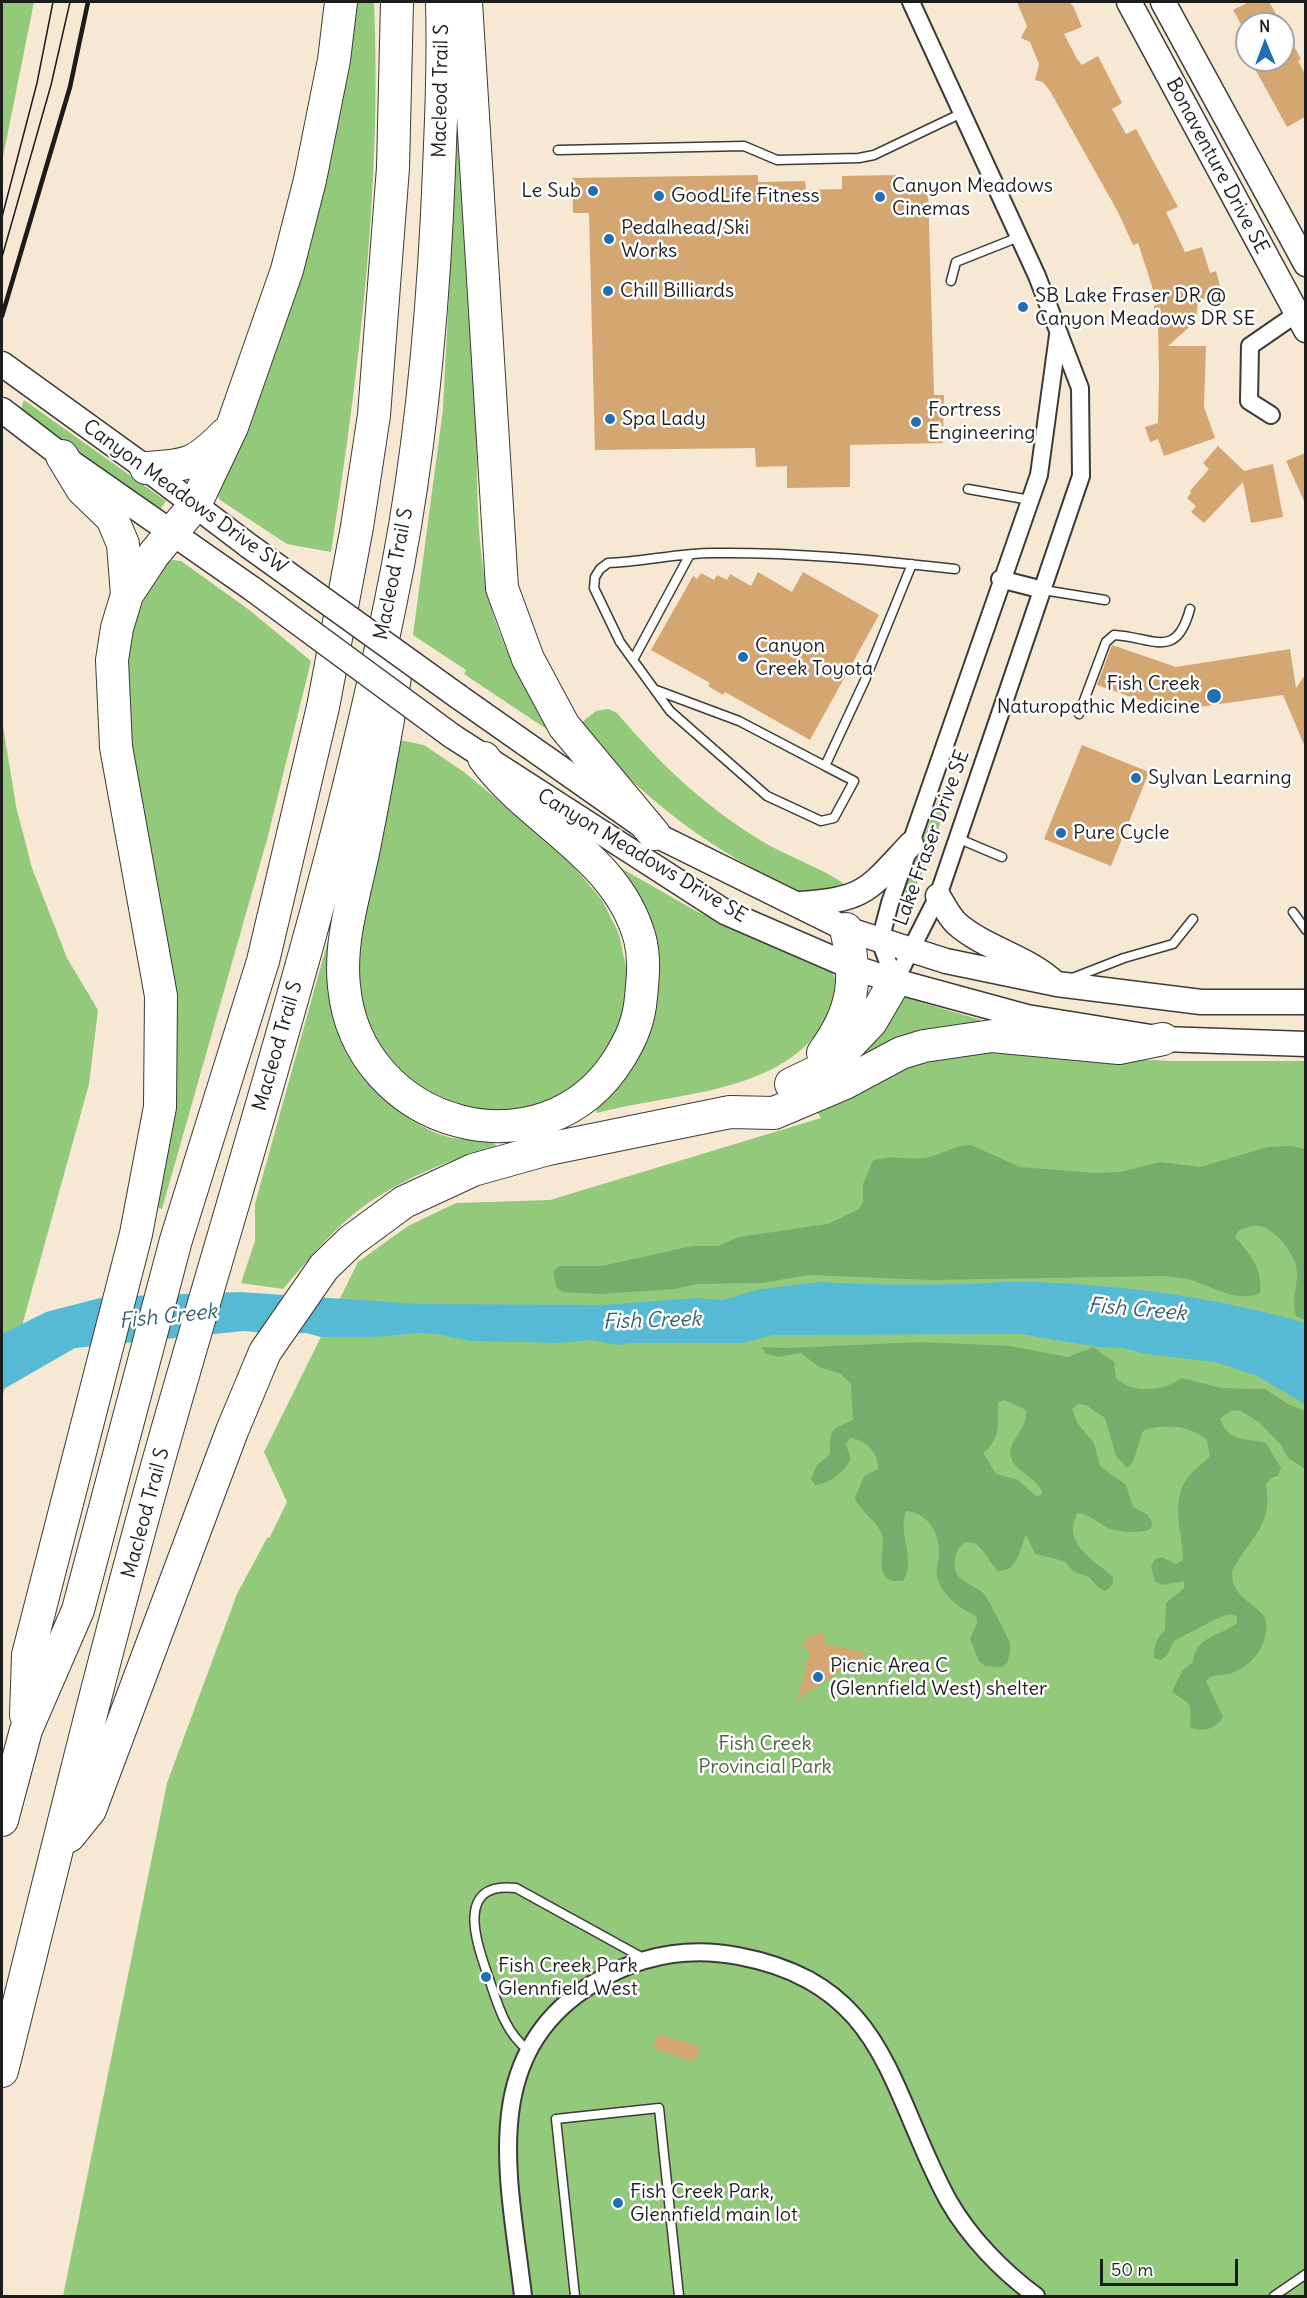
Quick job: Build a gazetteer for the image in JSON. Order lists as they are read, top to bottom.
{
  "streets": {
    "highway": ["Macleod Trail S"],
    "main road": ["Bonaventure Drive SE", "Canyon Meadows Drive SW", "Canyon Meadows Drive SE"],
    "street": ["Lake Fraser Drive SE"]
  },
  "crossings": [
    ["Canyon Meadows Drive SW", "Canyon Meadows Drive SE"],
    ["Lake Fraser Drive SE", "Canyon Meadows Drive SE"]
  ],
  "water": ["Fish Creek"],
  "parks": ["Fish Creek Provincial Park"],
  "places": [
    "Le Sub",
    "GoodLife Fitness",
    "Canyon Meadows Cinemas",
    "Pedalhead/Ski Works",
    "Chill Billiards",
    "SB Lake Fraser DR @ Canyon Meadows DR SE",
    "Spa Lady",
    "Fortress Engineering",
    "Canyon Creek Toyota",
    "Fish Creek Naturopathic Medicine",
    "Sylvan Learning",
    "Pure Cycle",
    "Picnic Area C (Glennfield West) shelter",
    "Fish Creek Park Glennfield West",
    "Fish Creek Park, Glennfield main lot"
  ],
  "scale_bar": "50 m",
  "north": "top"
}
